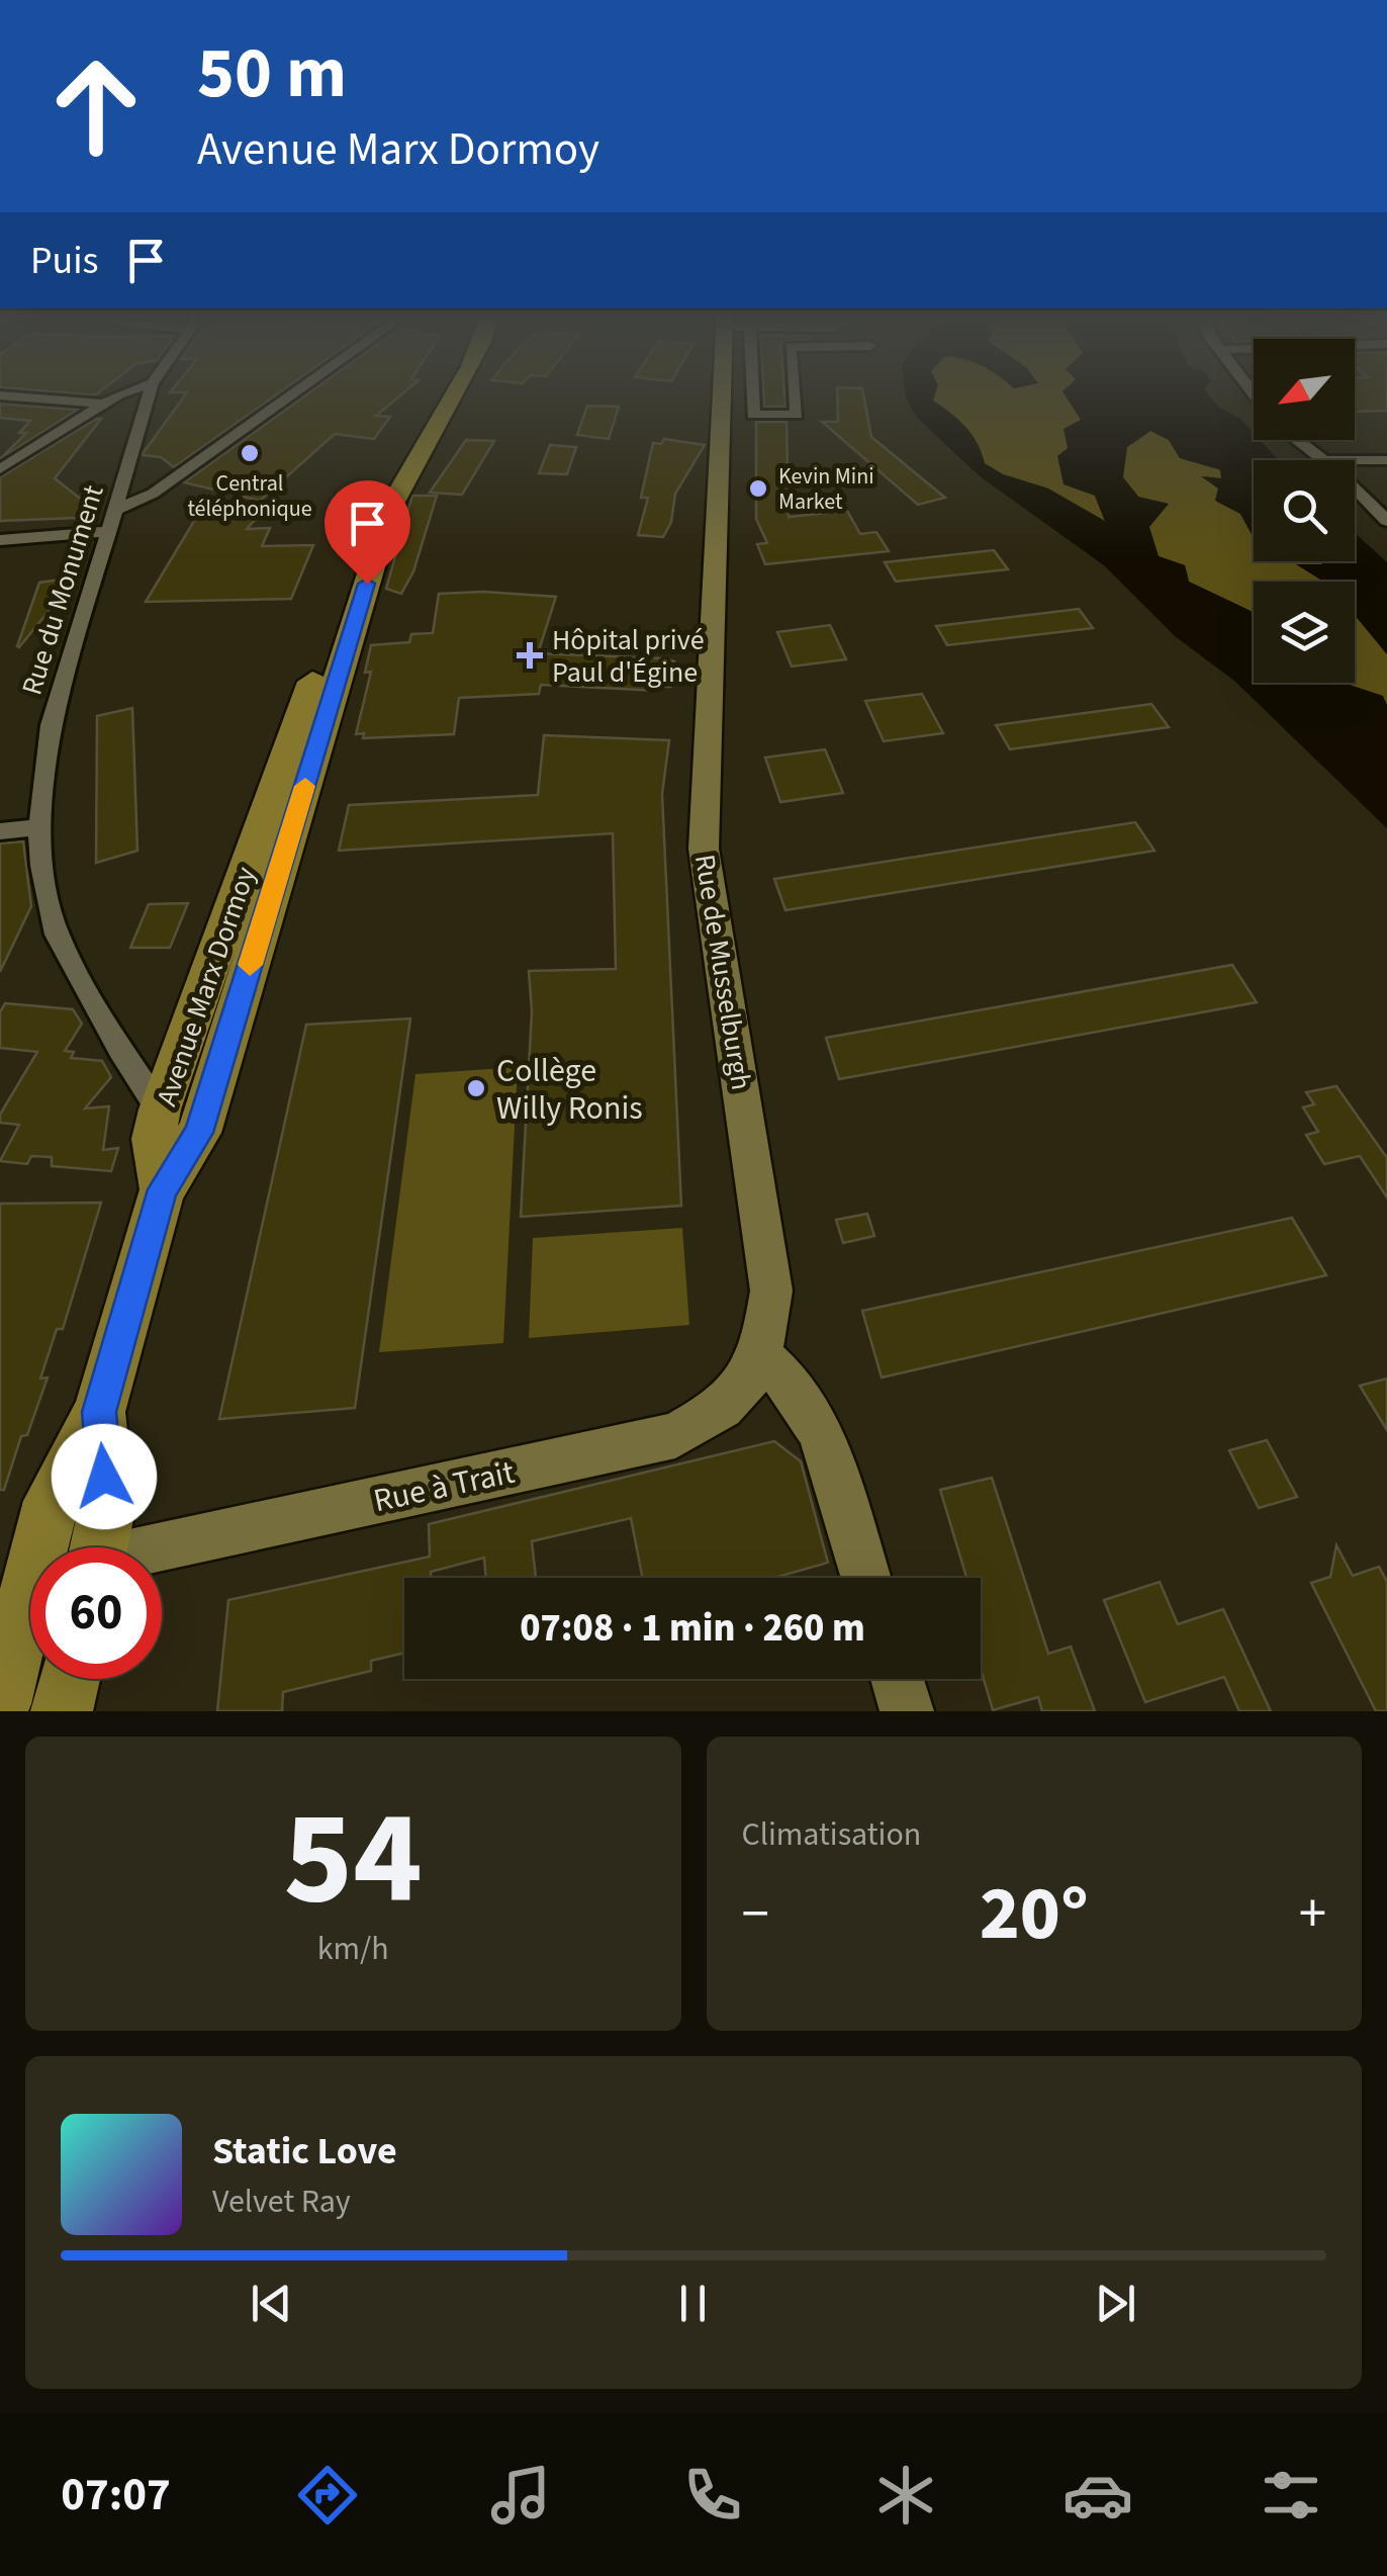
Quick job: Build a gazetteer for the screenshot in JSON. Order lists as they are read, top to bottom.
{
  "streets": {
    "main road": ["Avenue Marx Dormoy"],
    "street": ["Rue du Monument", "Rue de Musselburgh", "Rue à Trait"]
  },
  "crossings": [
    ["Rue du Monument", "Avenue Marx Dormoy"],
    ["Rue de Musselburgh", "Rue à Trait"]
  ],
  "places": {
    "other": ["Central téléphonique", "Kevin Mini Market", "Collège Willy Ronis"],
    "health": ["Hôpital privé Paul d'Égine"]
  },
  "north": "bottom left",
  "page": {
    "turn": ["50 m", "Avenue Marx Dormoy"],
    "then": "Puis",
    "limit": "60",
    "trip": "07:08 · 1 min · 260 m",
    "tile": [
      ["54", "km/h"],
      "Climatisation"
    ],
    "heat": ["−", "20°", "+"],
    "song": ["Static Love", "Velvet Ray"],
    "tabs": "07:07"
  }
}
